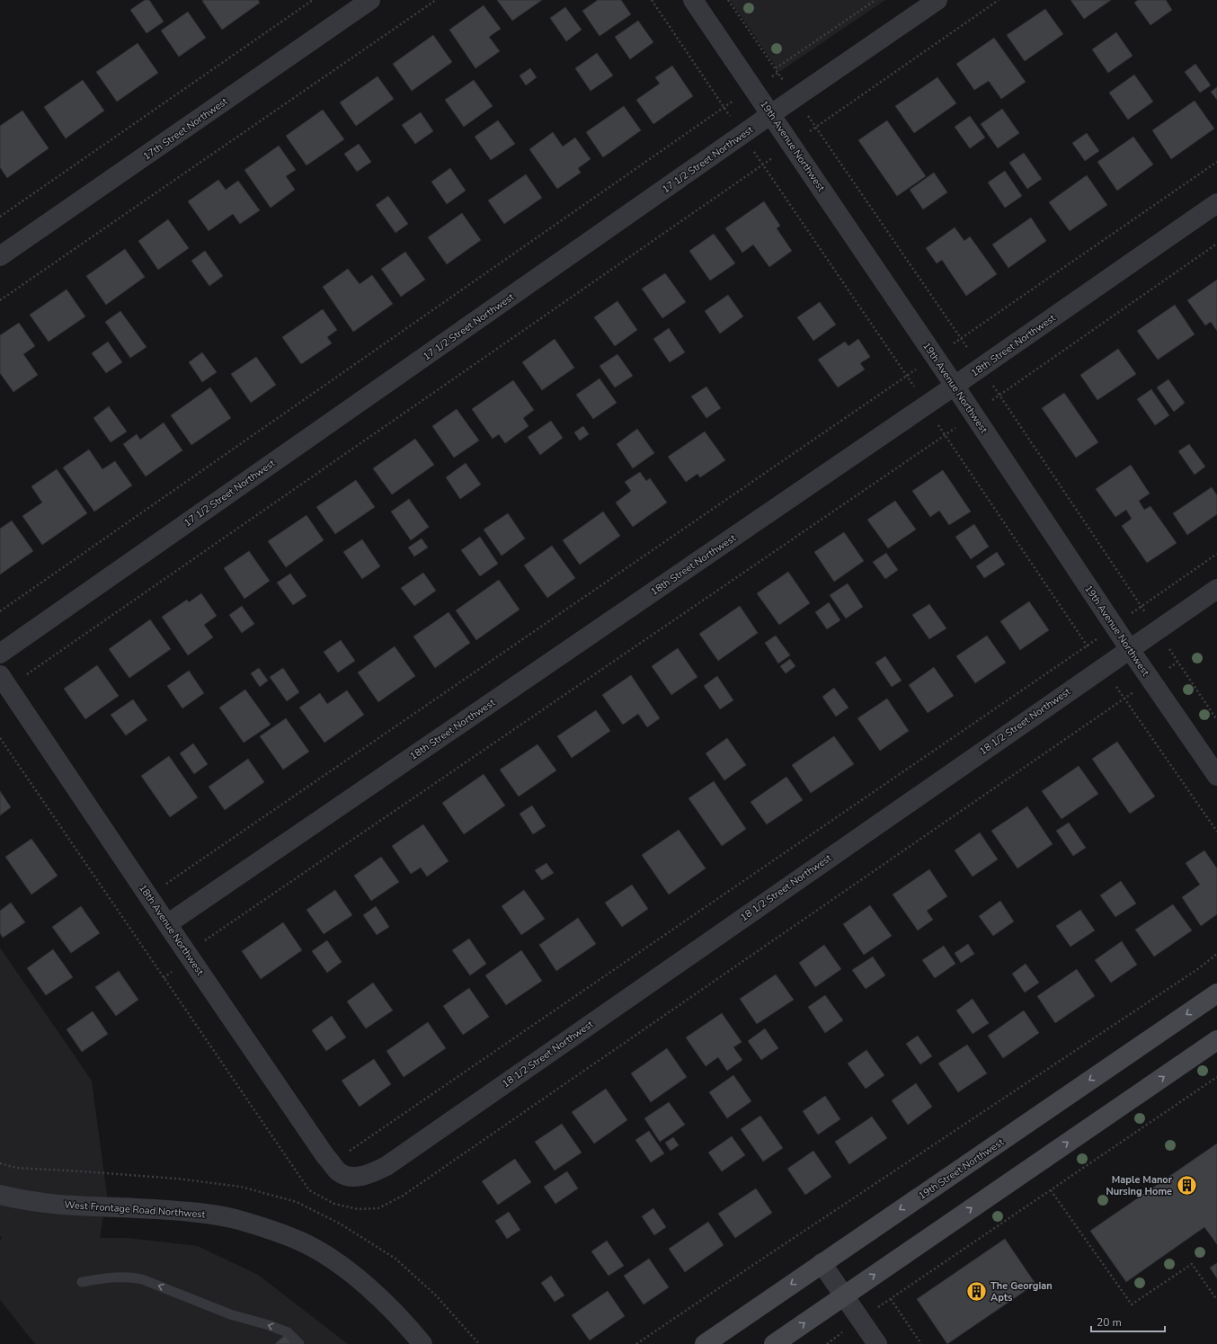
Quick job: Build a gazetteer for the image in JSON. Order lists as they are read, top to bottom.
{
  "streets": {
    "main road": ["19th Street Northwest"],
    "street": [
      "17th Street Northwest",
      "19th Avenue Northwest",
      "17 1/2 Street Northwest",
      "18th Street Northwest",
      "18 1/2 Street Northwest",
      "18th Avenue Northwest",
      "West Frontage Road Northwest"
    ]
  },
  "crossings": [
    ["19th Avenue Northwest", "17 1/2 Street Northwest"],
    ["19th Avenue Northwest", "18th Street Northwest"],
    ["19th Avenue Northwest", "18 1/2 Street Northwest"],
    ["18th Street Northwest", "18th Avenue Northwest"],
    ["18 1/2 Street Northwest", "18th Avenue Northwest"]
  ],
  "places": {
    "building": ["Maple Manor Nursing Home", "The Georgian Apts"]
  },
  "scale_bar": "20 m"
}
